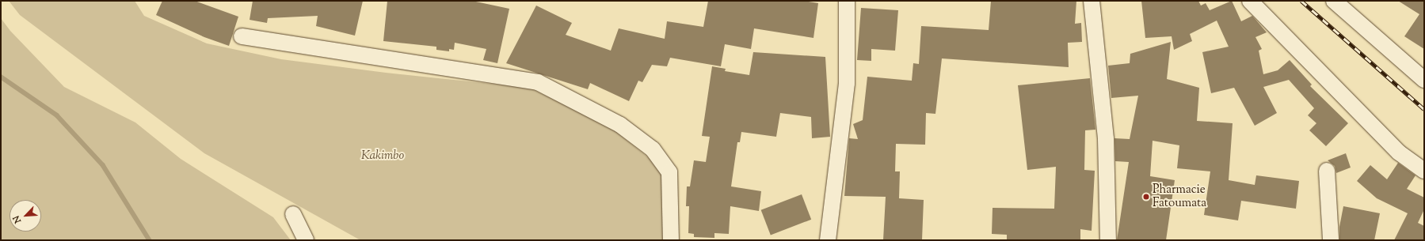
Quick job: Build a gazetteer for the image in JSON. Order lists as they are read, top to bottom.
{
  "parks": ["Kakimbo"],
  "places": ["Pharmacie Fatoumata"],
  "north": "bottom left"
}
